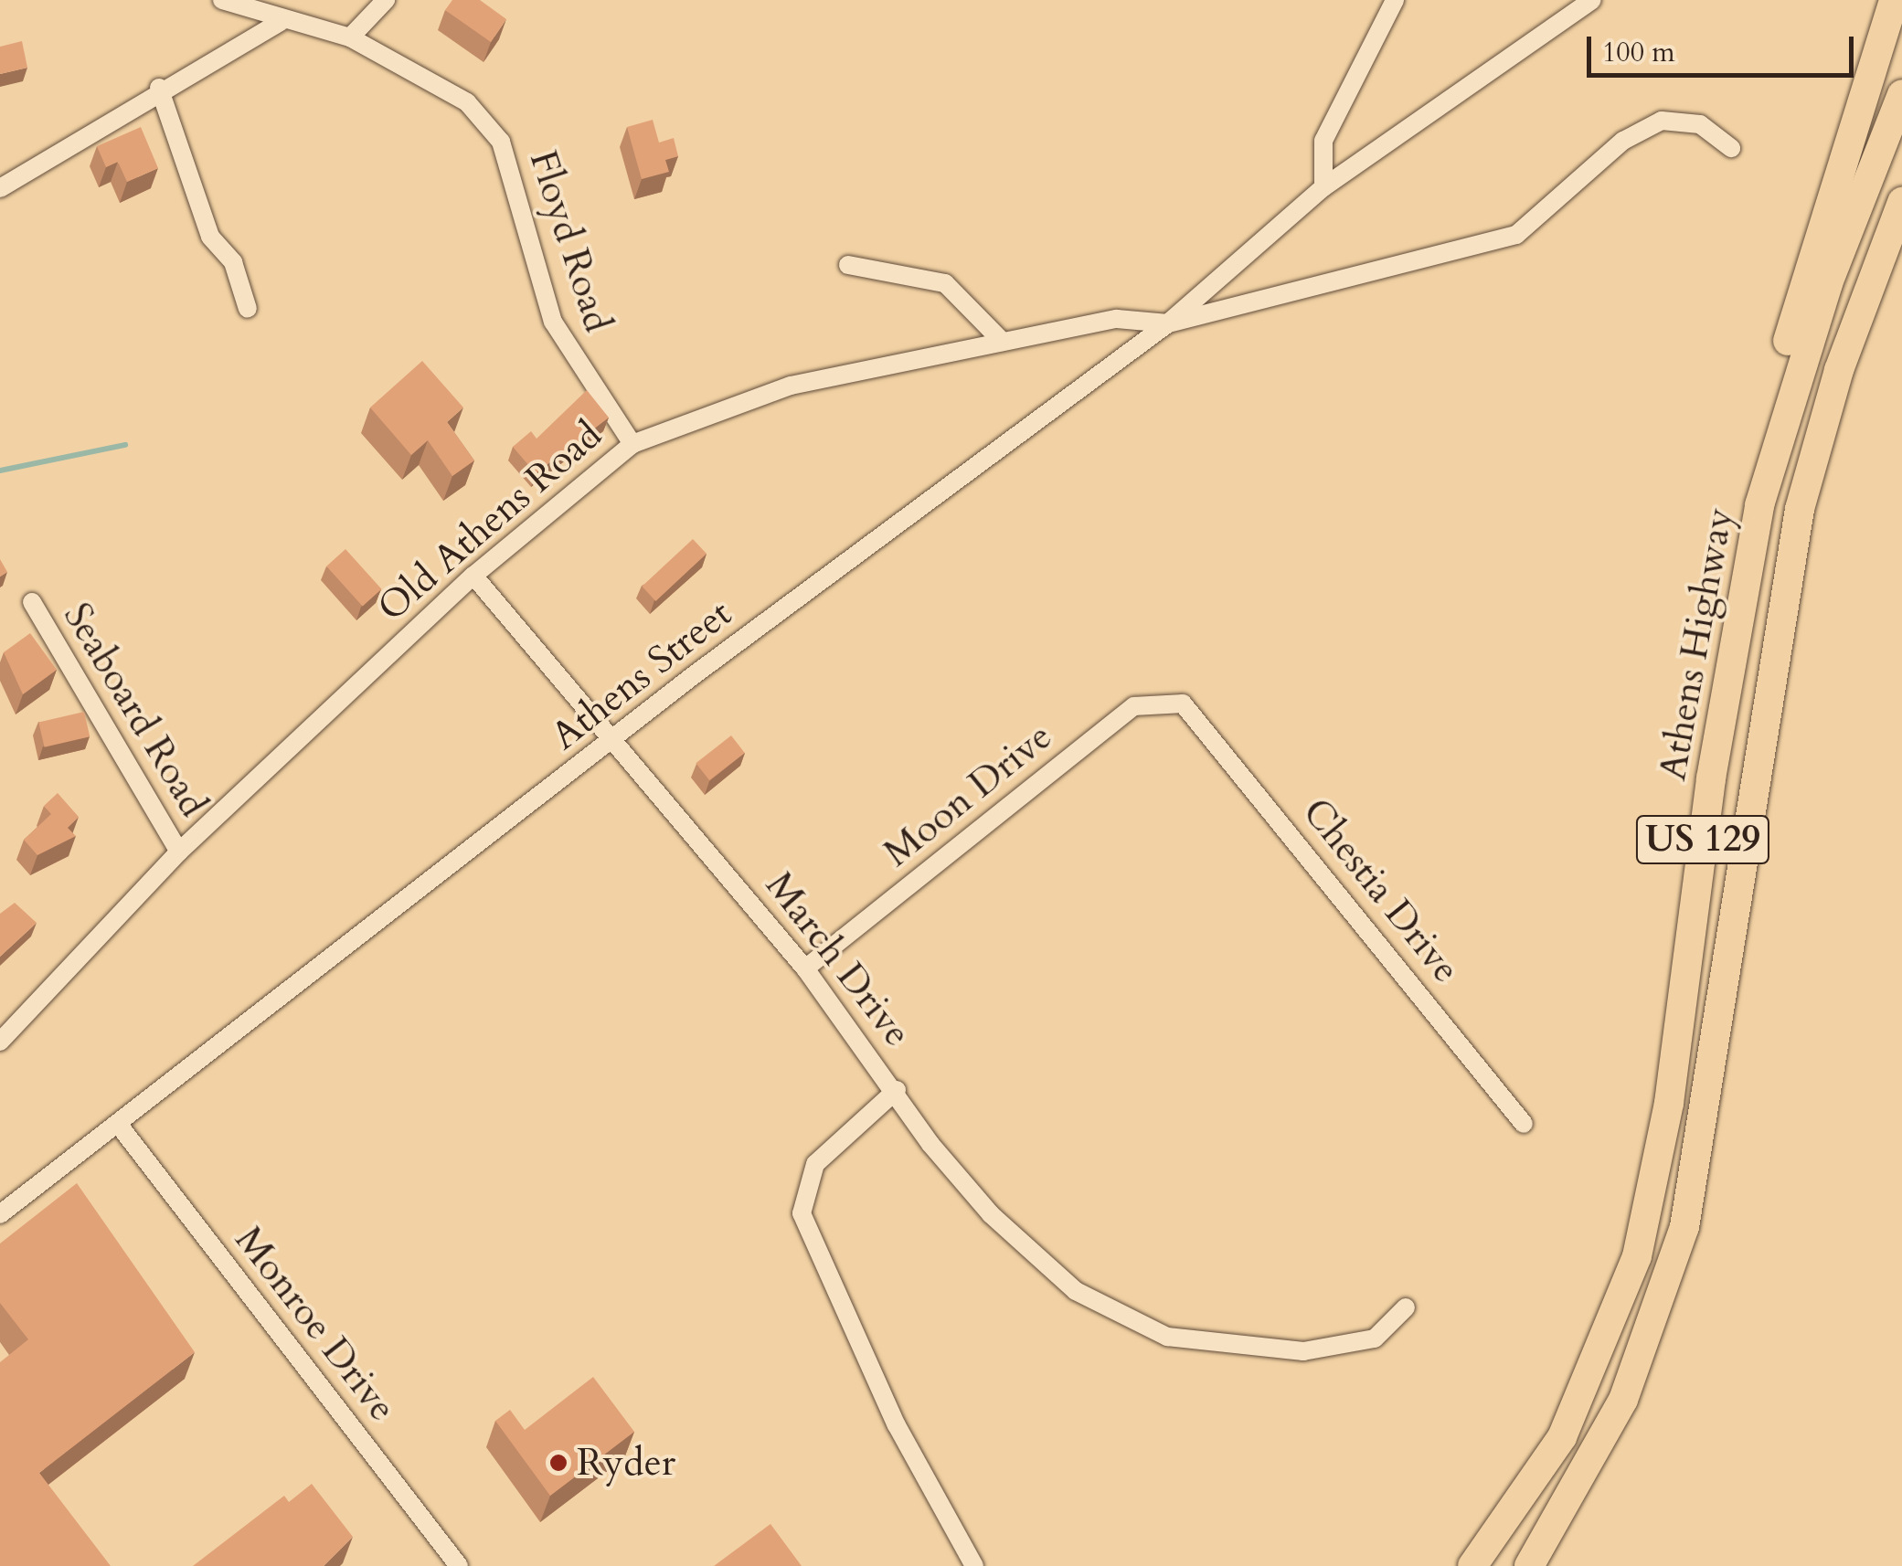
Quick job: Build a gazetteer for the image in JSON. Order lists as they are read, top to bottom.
{
  "streets": {
    "highway": ["Athens Highway", "US 129"],
    "street": [
      "Floyd Road",
      "Old Athens Road",
      "Athens Street",
      "Seaboard Road",
      "Moon Drive",
      "Chestia Drive",
      "March Drive",
      "Monroe Drive"
    ]
  },
  "crossings": [
    ["Floyd Road", "Old Athens Road"],
    ["Old Athens Road", "Athens Street"],
    ["Old Athens Road", "Seaboard Road"],
    ["Old Athens Road", "March Drive"],
    ["Athens Street", "March Drive"],
    ["Athens Street", "Monroe Drive"],
    ["Moon Drive", "Chestia Drive"],
    ["Moon Drive", "March Drive"]
  ],
  "places": ["Ryder"],
  "scale_bar": "100 m"
}
